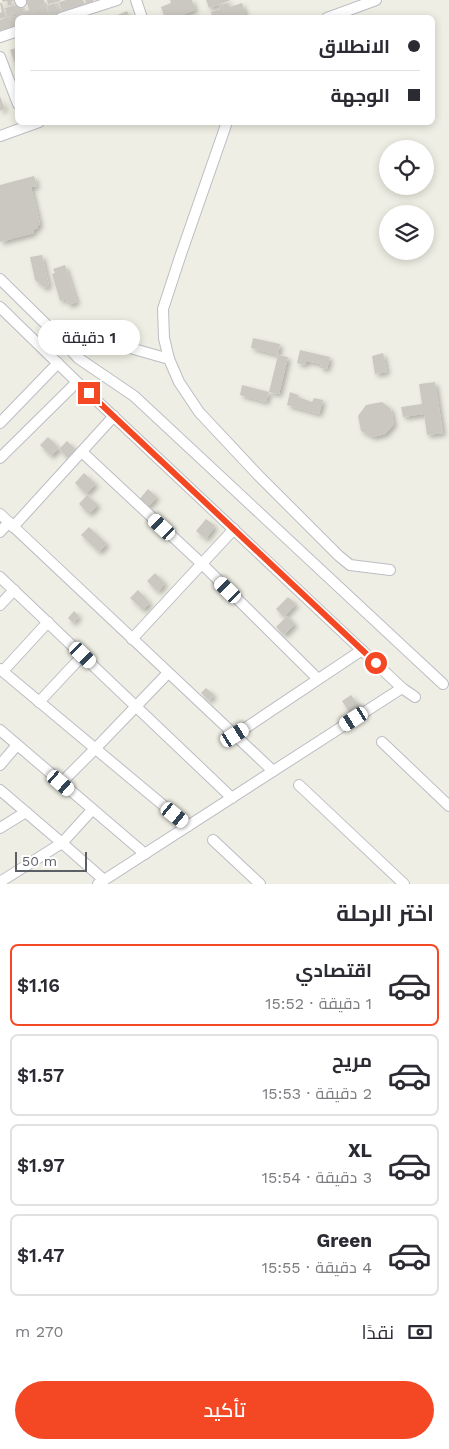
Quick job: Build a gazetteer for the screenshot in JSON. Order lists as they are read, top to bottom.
{
  "scale_bar": "50 m",
  "page": {
    "banner": ["الانطلاق", "الوجهة"],
    "bubble": "1 دقيقة",
    "scale": "50 m",
    "heading": "اختر الرحلة",
    "list": [
      {
        "name": "اقتصادي",
        "note": "1 دقيقة · 15:52",
        "value": "$1.16"
      },
      {
        "name": "مريح",
        "note": "2 دقيقة · 15:53",
        "value": "$1.57"
      },
      {
        "name": "XL",
        "note": "3 دقيقة · 15:54",
        "value": "$1.97"
      },
      {
        "name": "Green",
        "note": "4 دقيقة · 15:55",
        "value": "$1.47"
      }
    ],
    "pay": ["نقدًا", "270 m"],
    "buttons": "تأكيد"
  }
}
